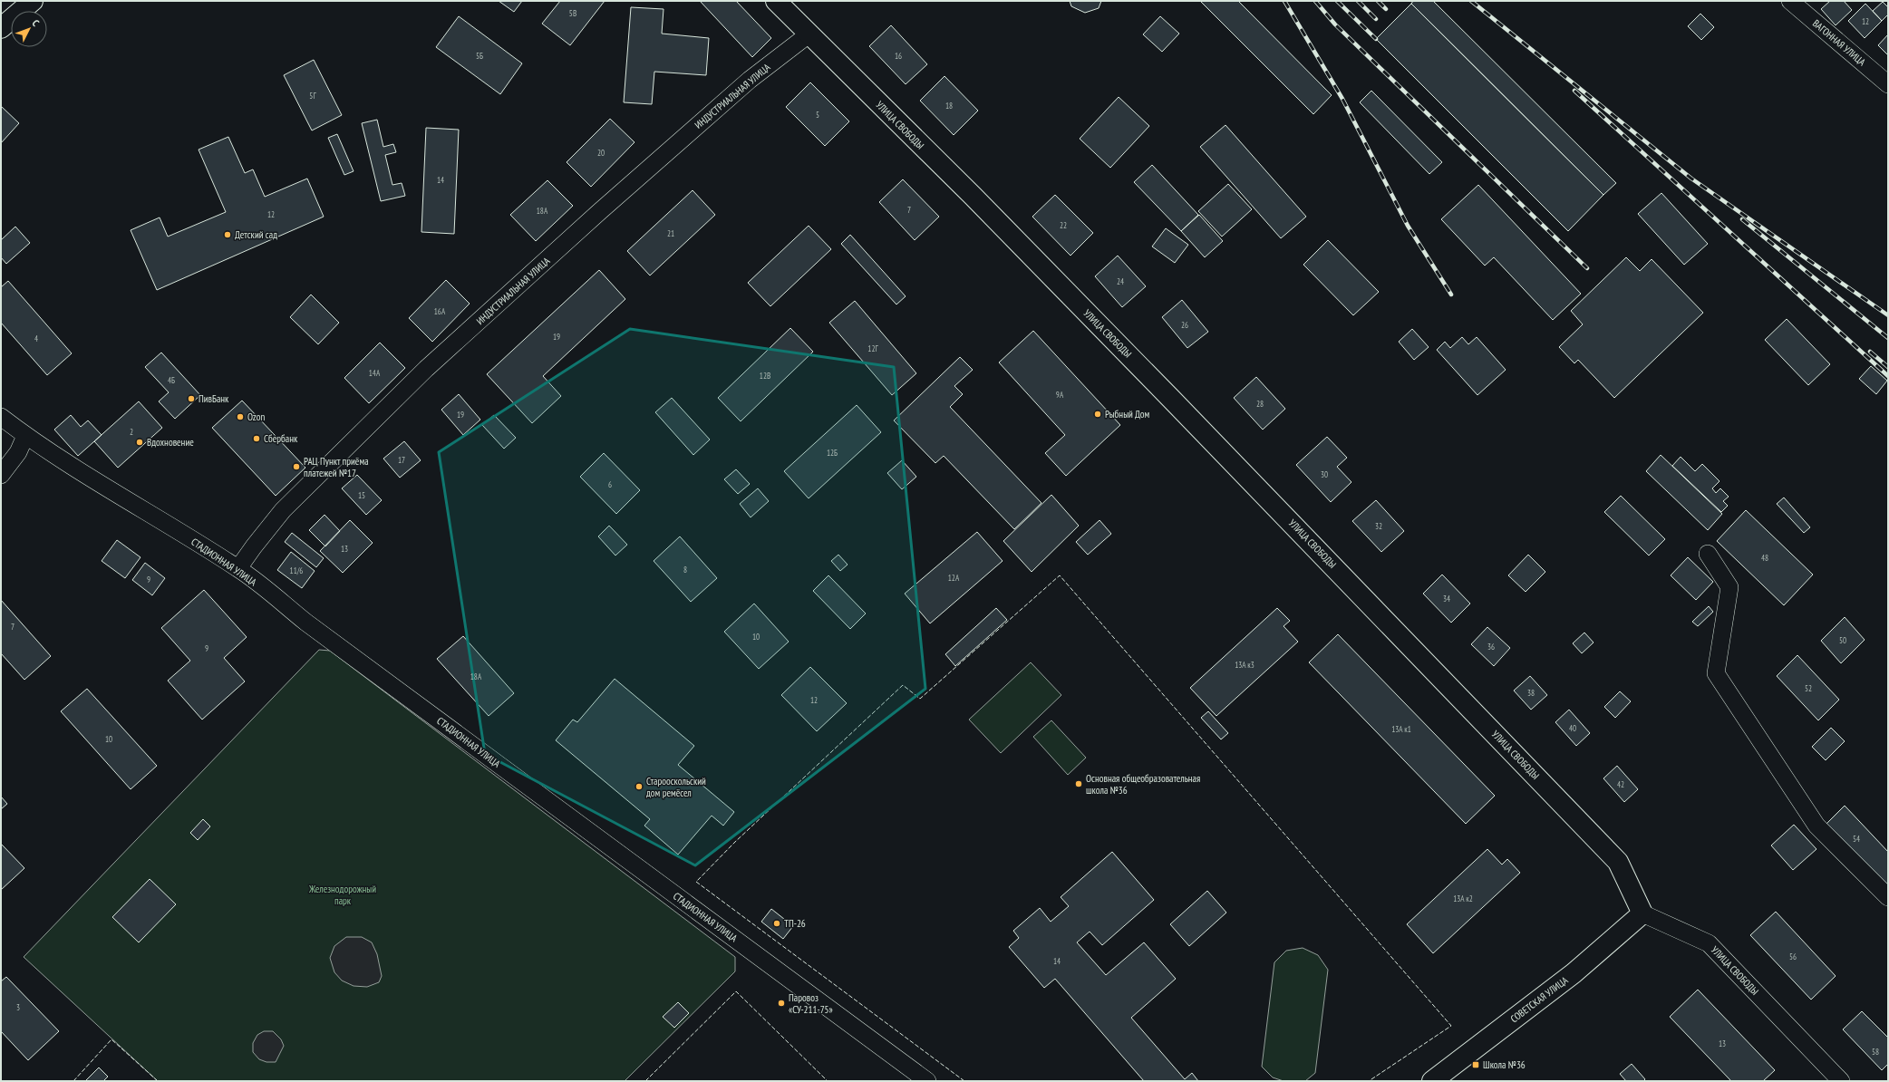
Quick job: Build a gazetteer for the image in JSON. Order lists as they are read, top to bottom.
{
  "streets": {
    "street": [
      "ВАГОННАЯ УЛИЦА",
      "ИНДУСТРИАЛЬНАЯ УЛИЦА",
      "УЛИЦА СВОБОДЫ",
      "СТАДИОННАЯ УЛИЦА",
      "СОВЕТСКАЯ УЛИЦА"
    ]
  },
  "crossings": [
    ["ИНДУСТРИАЛЬНАЯ УЛИЦА", "УЛИЦА СВОБОДЫ"],
    ["ИНДУСТРИАЛЬНАЯ УЛИЦА", "СТАДИОННАЯ УЛИЦА"],
    ["УЛИЦА СВОБОДЫ", "СОВЕТСКАЯ УЛИЦА"]
  ],
  "parks": ["Железнодорожный парк"],
  "places": {
    "other": [
      "Детский сад",
      "ПивБанк",
      "Рыбный Дом",
      "Ozon",
      "Сбербанк",
      "Вдохновение",
      "РАЦ Пункт приёма платежей №17",
      "Основная общеобразовательная школа №36",
      "Старооскольский дом ремёсел",
      "ТП-26",
      "Паровоз «СУ-211-75»"
    ],
    "transit": ["Школа №36"]
  },
  "house_numbers": [
    "5В",
    "12",
    "5Б",
    "16",
    "5Г",
    "18",
    "5",
    "20",
    "14",
    "7",
    "18А",
    "12",
    "22",
    "21",
    "24",
    "16А",
    "26",
    "19",
    "4",
    "12Г",
    "14А",
    "12В",
    "4Б",
    "9А",
    "28",
    "19",
    "2",
    "12Б",
    "17",
    "30",
    "6",
    "15",
    "32",
    "13",
    "48",
    "8",
    "11/6",
    "12А",
    "9",
    "34",
    "7",
    "10",
    "50",
    "36",
    "9",
    "13А к3",
    "18А",
    "52",
    "38",
    "12",
    "40",
    "13А к1",
    "10",
    "42",
    "54",
    "13А к2",
    "56",
    "14",
    "3",
    "13",
    "58"
  ],
  "north": "top right"
}
